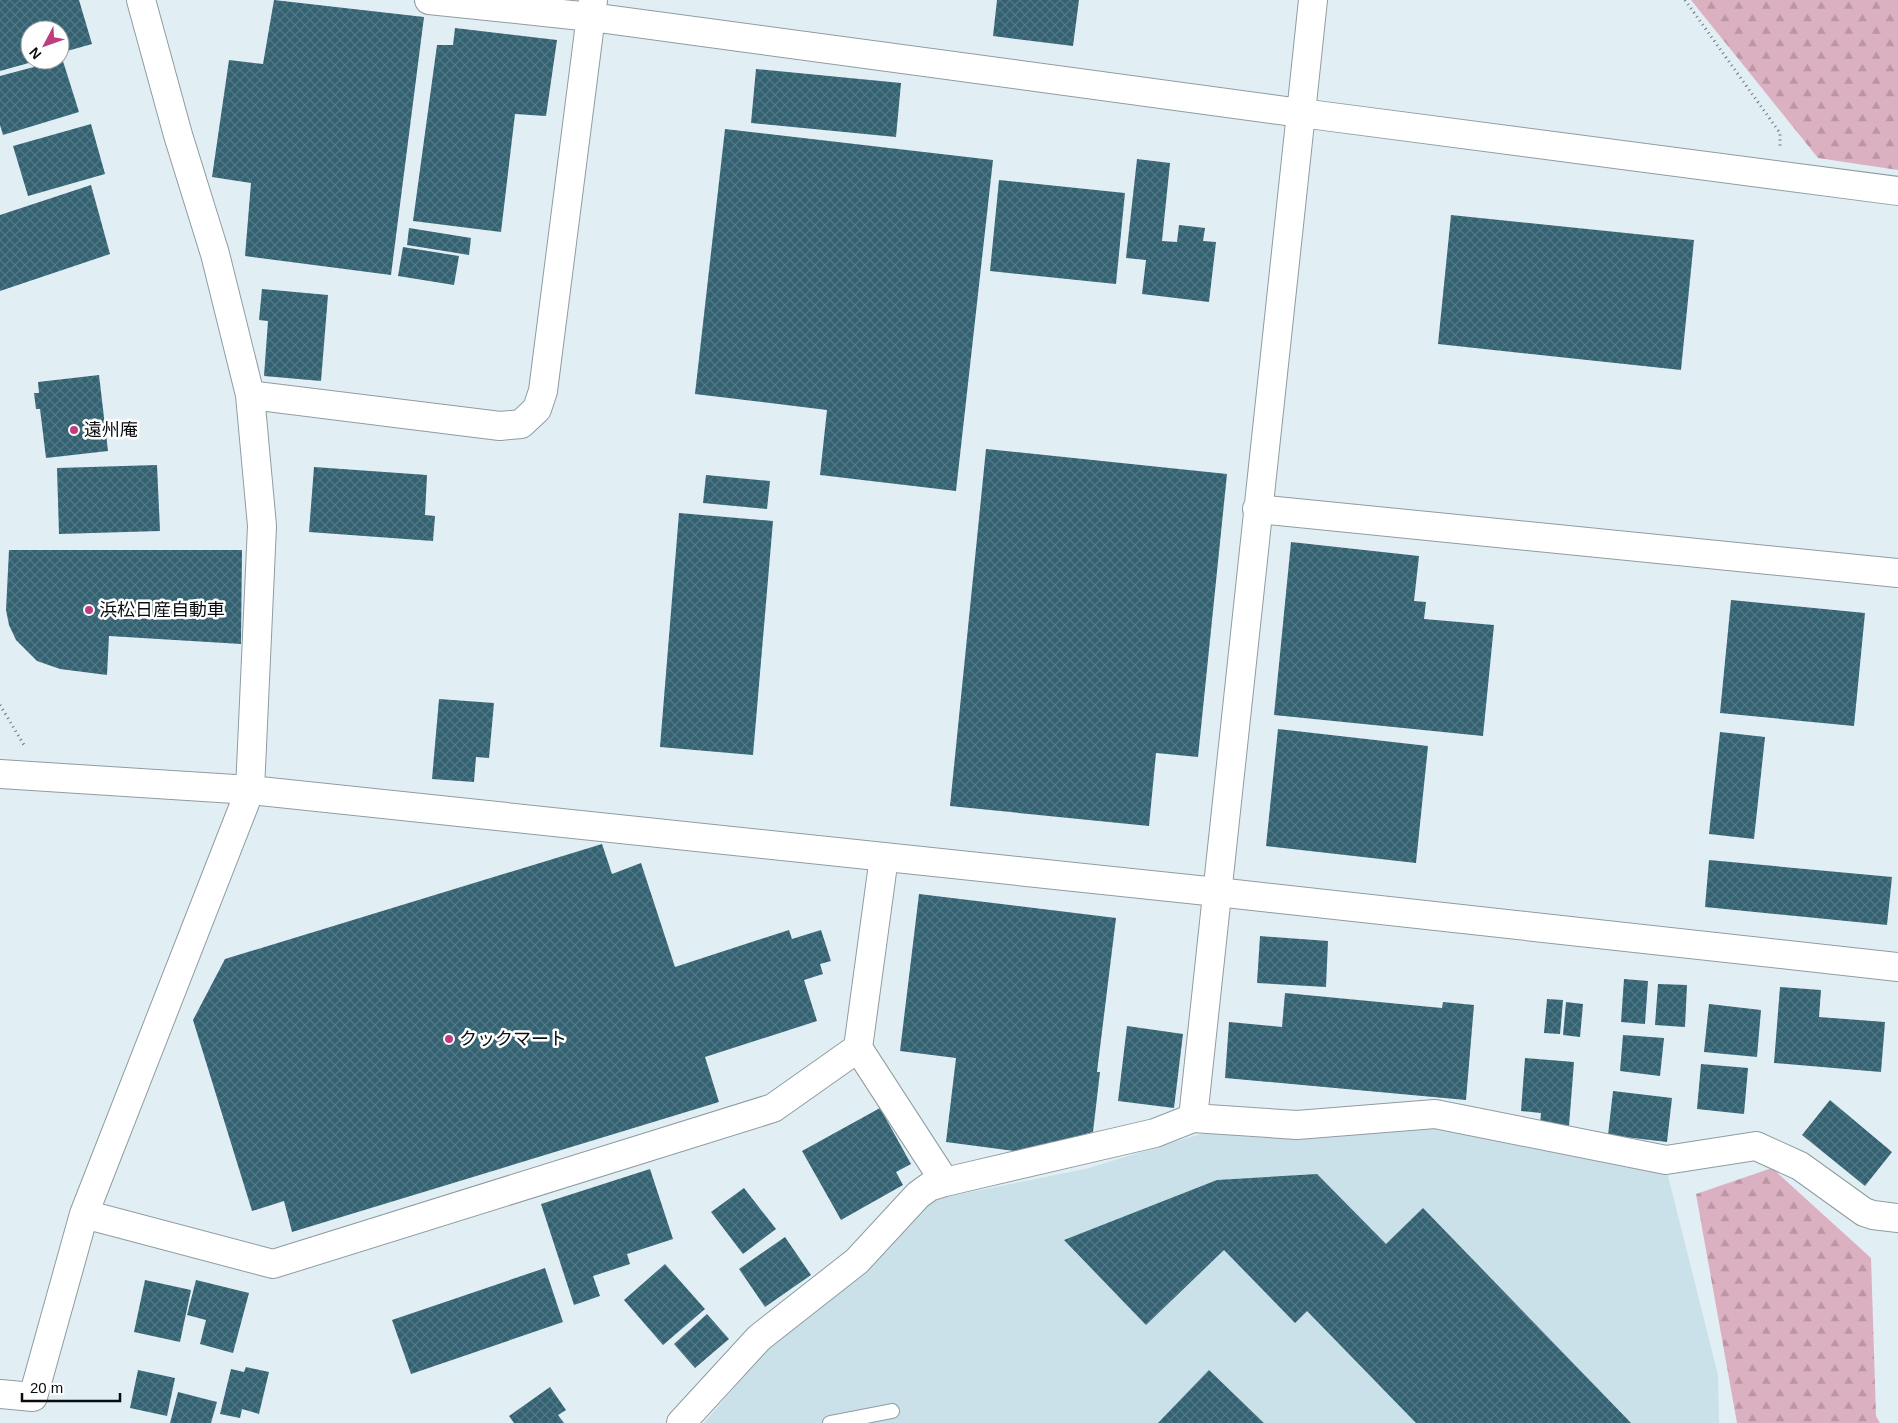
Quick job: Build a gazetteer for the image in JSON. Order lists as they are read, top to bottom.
{
  "places": ["遠州庵", "浜松日産自動車", "クックマート"],
  "scale_bar": "20 m",
  "north": "bottom left"
}
